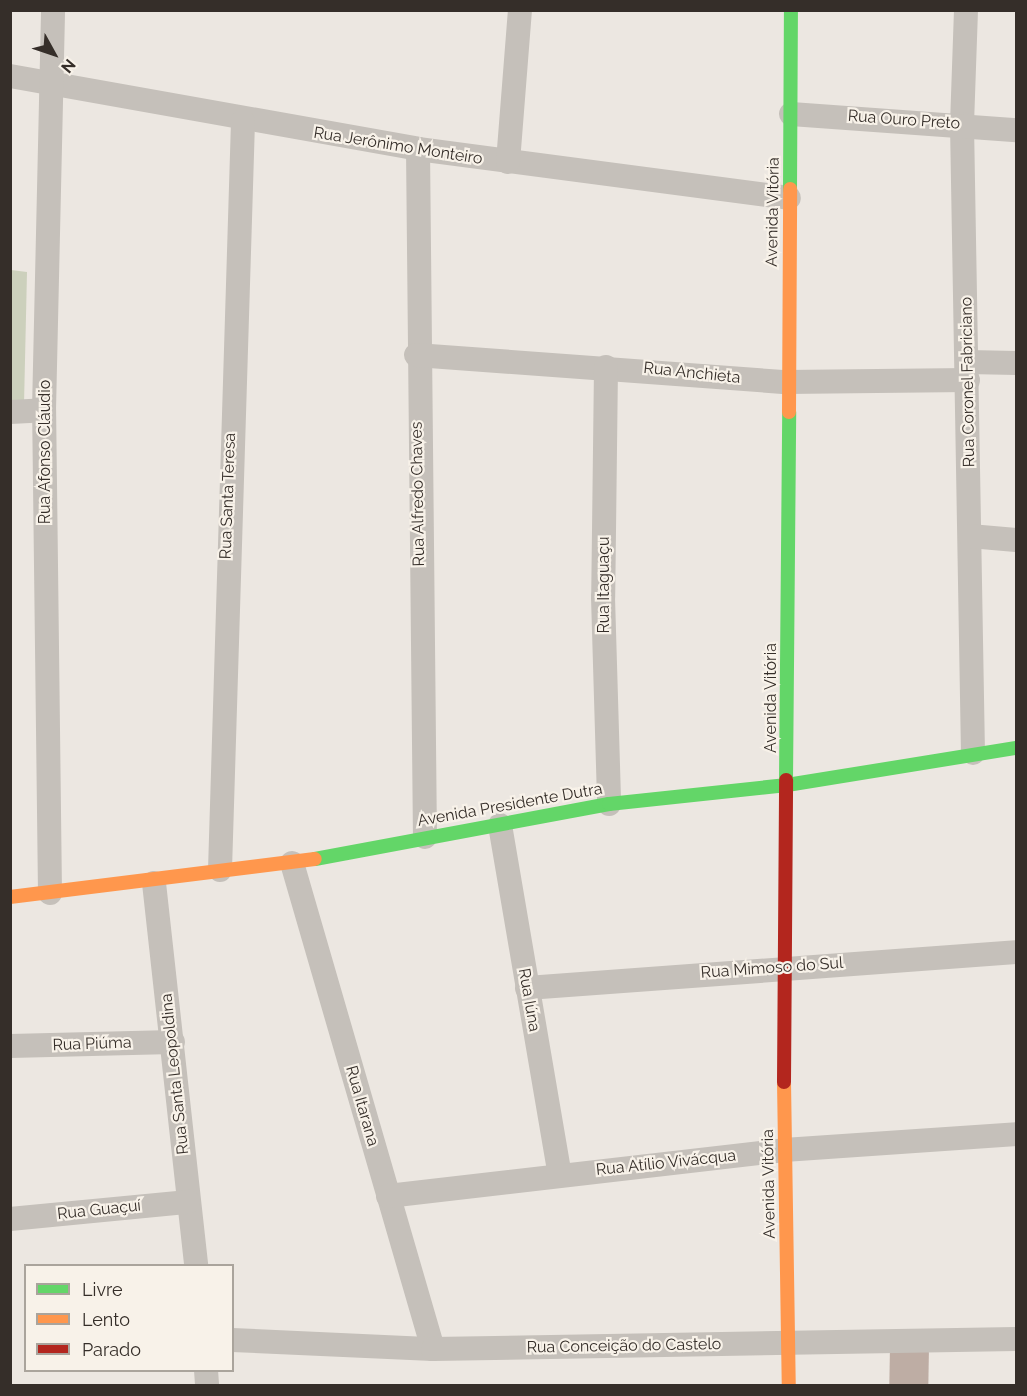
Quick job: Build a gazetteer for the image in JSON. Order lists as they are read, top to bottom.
{
  "streets": {
    "street": [
      "Rua Ouro Preto",
      "Rua Jerônimo Monteiro",
      "Avenida Vitória",
      "Rua Anchieta",
      "Rua Coronel Fabriciano",
      "Rua Afonso Cláudio",
      "Rua Alfredo Chaves",
      "Rua Santa Teresa",
      "Rua Itaguaçu",
      "Avenida Presidente Dutra",
      "Rua Mimoso do Sul",
      "Rua Iúna",
      "Rua Piúma",
      "Rua Santa Leopoldina",
      "Rua Itarana",
      "Rua Atílio Vivácqua",
      "Rua Guaçuí",
      "Rua Conceição do Castelo"
    ]
  },
  "crossings": [
    ["Rua Ouro Preto", "Avenida Vitória"],
    ["Rua Ouro Preto", "Rua Coronel Fabriciano"],
    ["Rua Jerônimo Monteiro", "Avenida Vitória"],
    ["Rua Jerônimo Monteiro", "Rua Afonso Cláudio"],
    ["Rua Jerônimo Monteiro", "Rua Alfredo Chaves"],
    ["Rua Jerônimo Monteiro", "Rua Santa Teresa"],
    ["Avenida Vitória", "Rua Anchieta"],
    ["Avenida Vitória", "Avenida Presidente Dutra"],
    ["Avenida Vitória", "Rua Mimoso do Sul"],
    ["Avenida Vitória", "Rua Atílio Vivácqua"],
    ["Avenida Vitória", "Rua Conceição do Castelo"],
    ["Rua Anchieta", "Rua Coronel Fabriciano"],
    ["Rua Anchieta", "Rua Alfredo Chaves"],
    ["Rua Anchieta", "Rua Itaguaçu"],
    ["Rua Coronel Fabriciano", "Avenida Presidente Dutra"],
    ["Rua Afonso Cláudio", "Avenida Presidente Dutra"],
    ["Rua Alfredo Chaves", "Avenida Presidente Dutra"],
    ["Rua Santa Teresa", "Avenida Presidente Dutra"],
    ["Rua Itaguaçu", "Avenida Presidente Dutra"],
    ["Avenida Presidente Dutra", "Rua Iúna"],
    ["Avenida Presidente Dutra", "Rua Santa Leopoldina"],
    ["Avenida Presidente Dutra", "Rua Itarana"],
    ["Rua Mimoso do Sul", "Rua Iúna"],
    ["Rua Iúna", "Rua Atílio Vivácqua"],
    ["Rua Piúma", "Rua Santa Leopoldina"],
    ["Rua Santa Leopoldina", "Rua Guaçuí"],
    ["Rua Itarana", "Rua Atílio Vivácqua"],
    ["Rua Itarana", "Rua Conceição do Castelo"]
  ],
  "legend": ["Livre", "Lento", "Parado"],
  "north": "bottom right"
}
